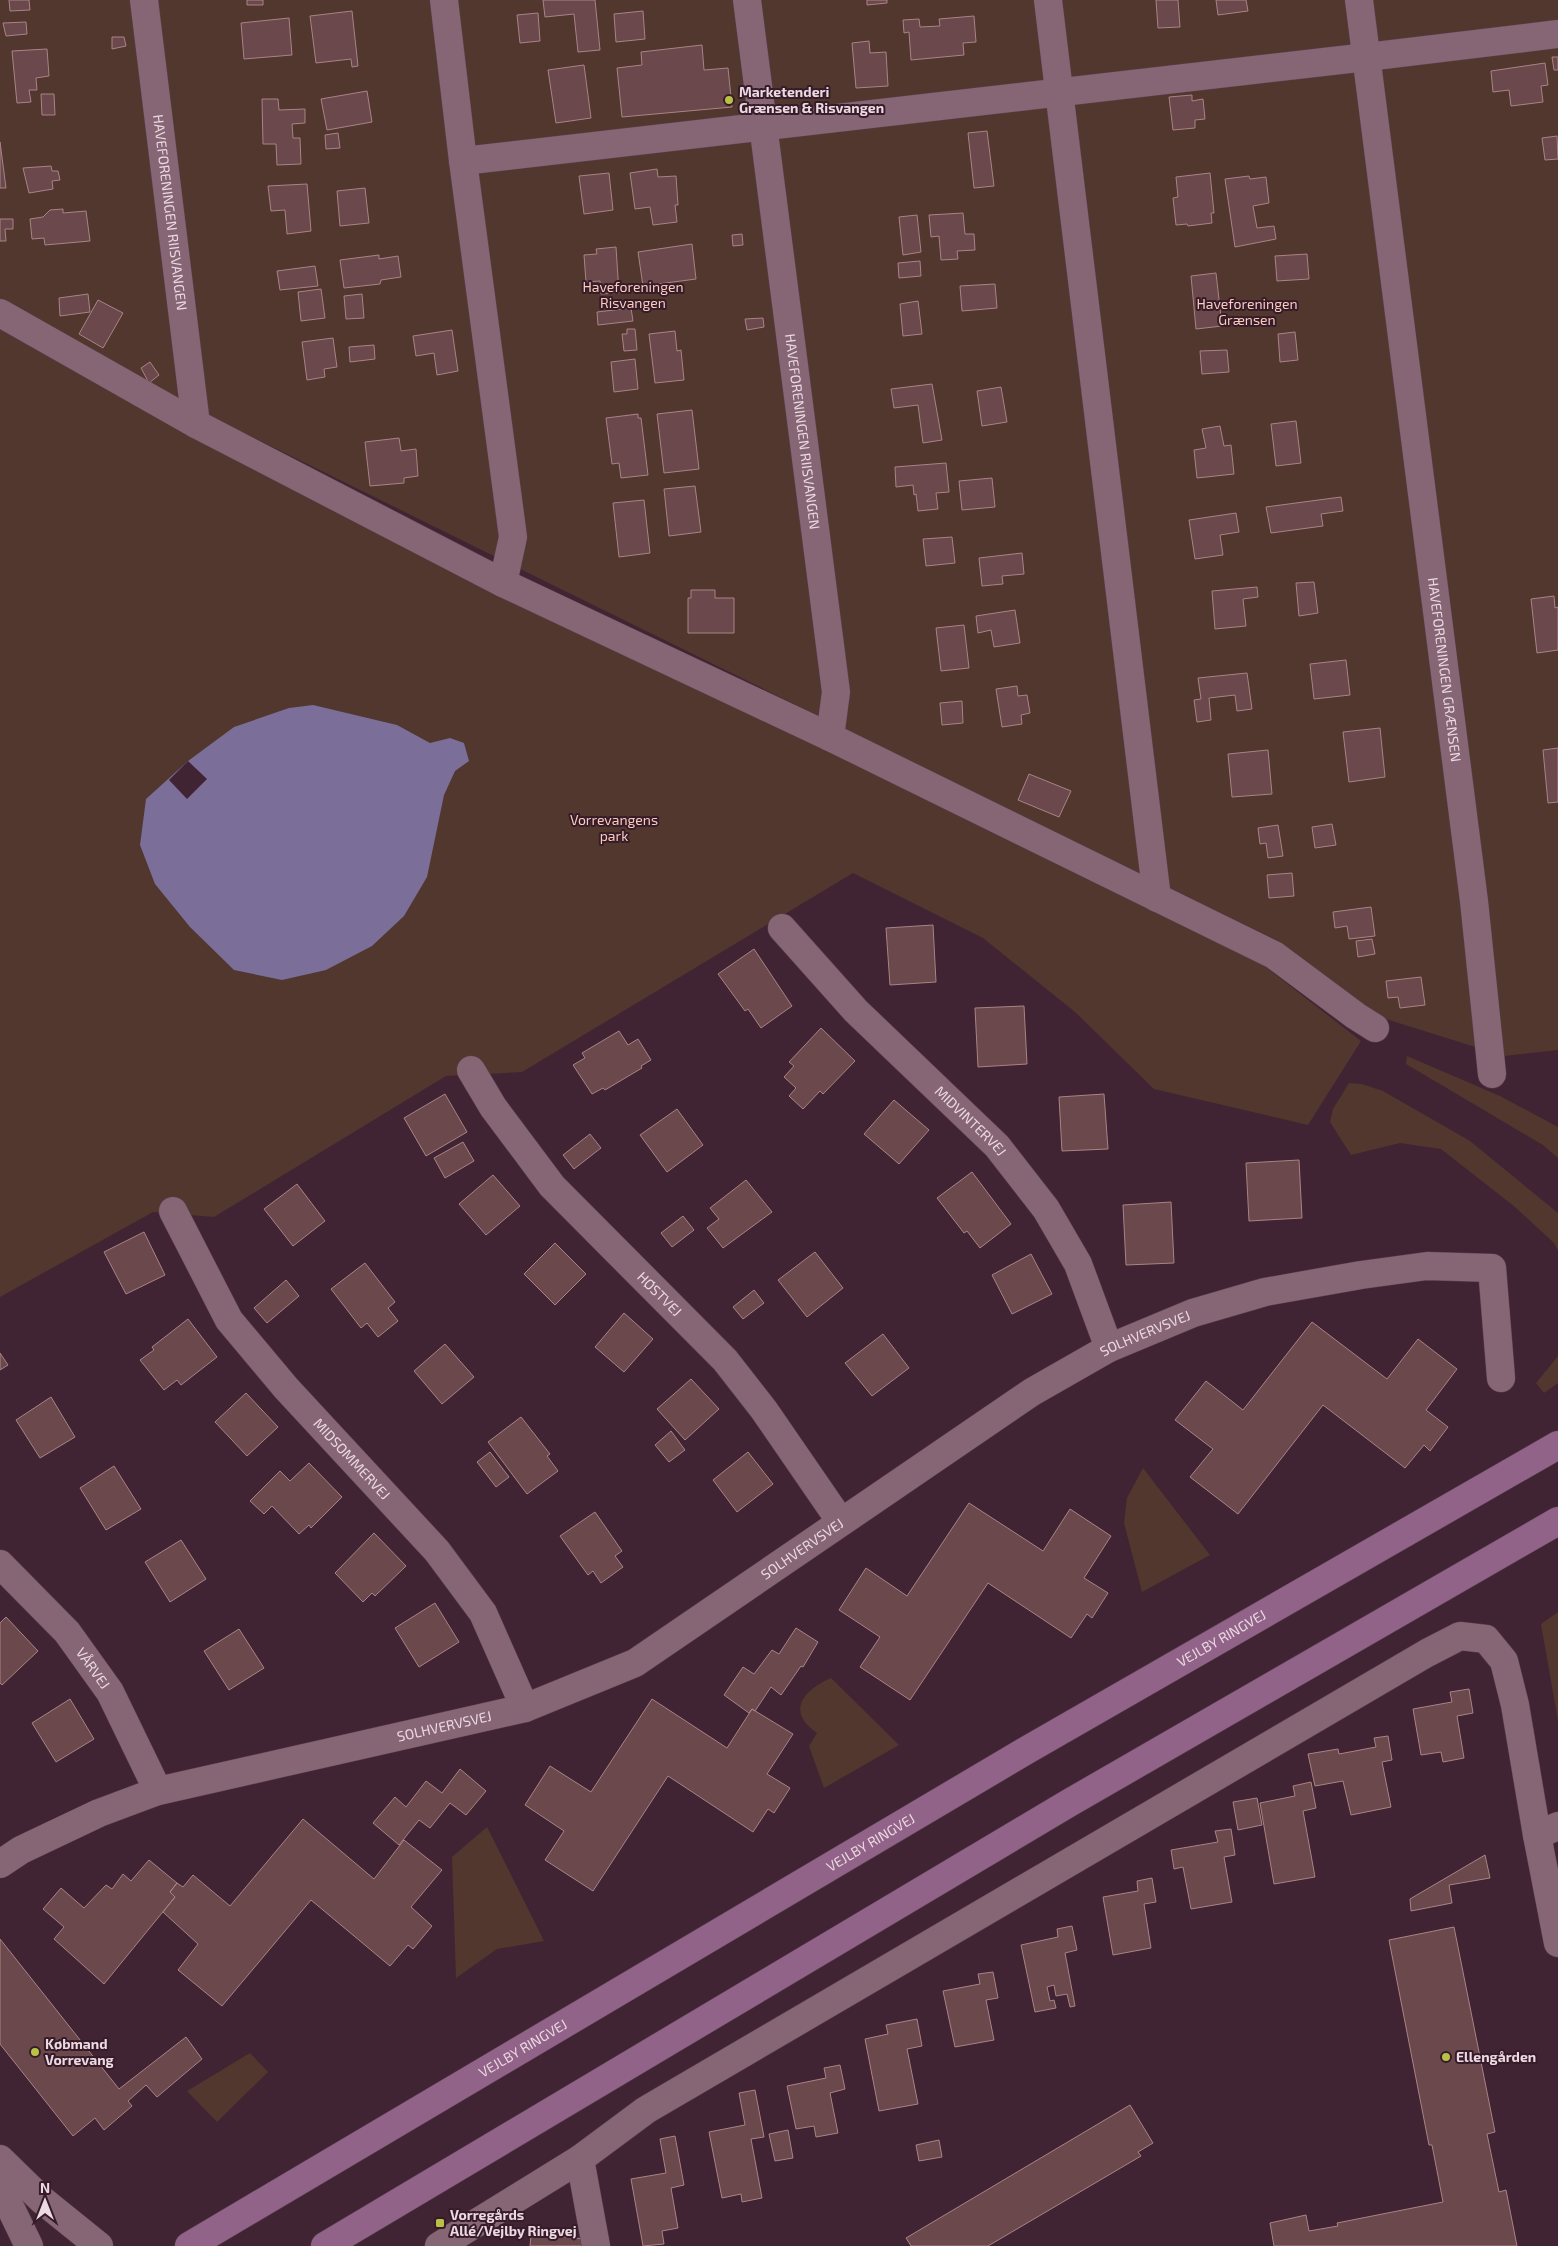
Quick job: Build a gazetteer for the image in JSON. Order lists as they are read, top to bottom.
{
  "streets": {
    "main road": ["VEJLBY RINGVEJ"],
    "street": [
      "HAVEFORENINGEN RIISVANGEN",
      "HAVEFORENINGEN GRÆNSEN",
      "MIDVINTERVEJ",
      "HØSTVEJ",
      "SOLHVERVSVEJ",
      "MIDSOMMERVEJ",
      "VÅRVEJ"
    ]
  },
  "crossings": [
    ["MIDVINTERVEJ", "SOLHVERVSVEJ"],
    ["HØSTVEJ", "SOLHVERVSVEJ"],
    ["SOLHVERVSVEJ", "MIDSOMMERVEJ"],
    ["SOLHVERVSVEJ", "VÅRVEJ"]
  ],
  "parks": ["Haveforeningen Risvangen", "Haveforeningen Grænsen", "Vorrevangens park"],
  "places": {
    "other": ["Marketenderi Grænsen & Risvangen", "Købmand Vorrevang", "Ellengården"],
    "transit": ["Vorregårds Allé/Vejlby Ringvej"]
  },
  "north": "top"
}
